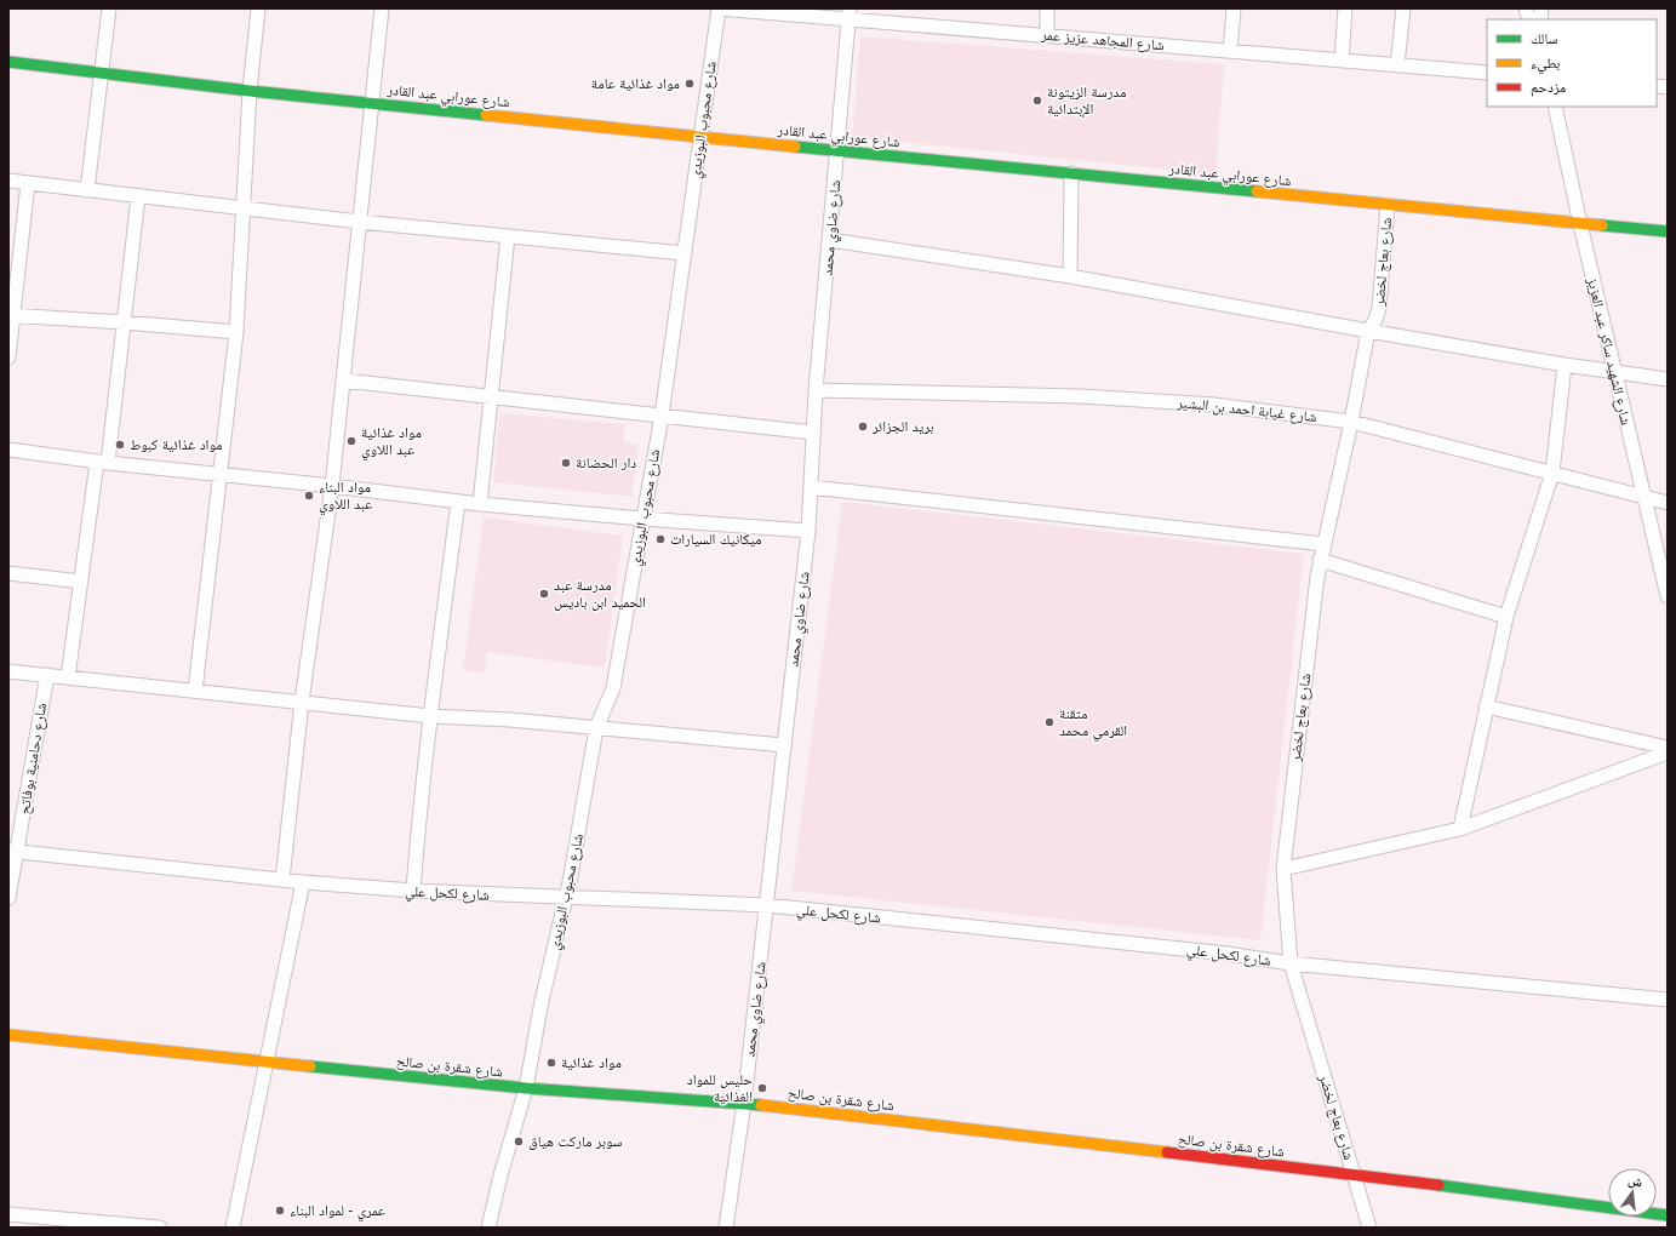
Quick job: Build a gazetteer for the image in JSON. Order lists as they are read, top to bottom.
{
  "streets": {
    "street": [
      "شارع المجاهد عزيز عمر",
      "شارع عورابي عبد القادر",
      "شارع محبوب البوزيدي",
      "شارع ضاوي محمد",
      "شارع بعاج لخضر",
      "شارع الشهيد ساكر عبد العزيز",
      "شارع غيابة احمد بن البشير",
      "شارع دحامنية بوفاتح",
      "شارع لكحل علي",
      "شارع شقرة بن صالح"
    ]
  },
  "crossings": [
    ["شارع المجاهد عزيز عمر", "شارع محبوب البوزيدي"],
    ["شارع المجاهد عزيز عمر", "شارع ضاوي محمد"],
    ["شارع عورابي عبد القادر", "شارع محبوب البوزيدي"],
    ["شارع عورابي عبد القادر", "شارع ضاوي محمد"],
    ["شارع عورابي عبد القادر", "شارع بعاج لخضر"],
    ["شارع عورابي عبد القادر", "شارع الشهيد ساكر عبد العزيز"],
    ["شارع محبوب البوزيدي", "شارع لكحل علي"],
    ["شارع محبوب البوزيدي", "شارع شقرة بن صالح"],
    ["شارع ضاوي محمد", "شارع غيابة احمد بن البشير"],
    ["شارع ضاوي محمد", "شارع لكحل علي"],
    ["شارع ضاوي محمد", "شارع شقرة بن صالح"],
    ["شارع بعاج لخضر", "شارع غيابة احمد بن البشير"],
    ["شارع بعاج لخضر", "شارع لكحل علي"],
    ["شارع بعاج لخضر", "شارع شقرة بن صالح"],
    ["شارع الشهيد ساكر عبد العزيز", "شارع غيابة احمد بن البشير"],
    ["شارع دحامنية بوفاتح", "شارع لكحل علي"]
  ],
  "places": [
    "مواد غذائية عامة",
    "مدرسة الزيتونة الإبتدائية",
    "بريد الجزائر",
    "مواد غذائية عبد اللاوي",
    "مواد غذائية كبوط",
    "دار الحضانة",
    "مواد البناء عبد اللاوي",
    "ميكانيك السيارات",
    "مدرسة عبد الحميد ابن باديس",
    "متقنة القرمي محمد",
    "مواد غذائية",
    "حليس للمواد الغذائية",
    "سوبر ماركت هياق",
    "عمري - لمواد البناء"
  ],
  "legend": ["سالك", "بطيء", "مزدحم"],
  "north": "top"
}
